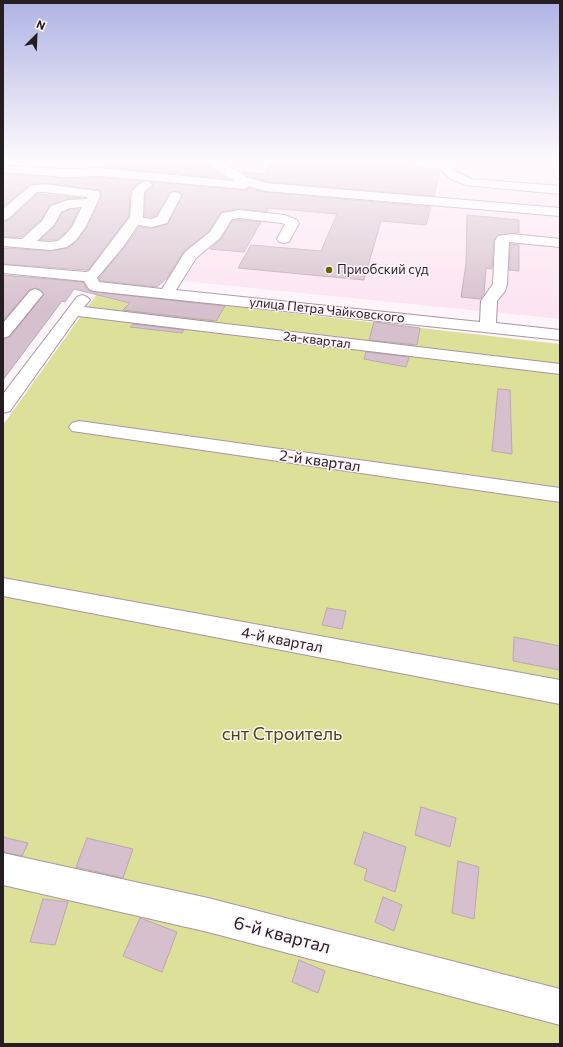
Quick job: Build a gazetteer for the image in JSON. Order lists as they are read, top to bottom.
{
  "streets": {
    "street": [
      "улица Петра Чайковского",
      "2а-квартал",
      "2-й квартал",
      "4-й квартал",
      "6-й квартал"
    ]
  },
  "parks": ["снт Строитель"],
  "places": ["Приобский суд"],
  "north": "top right"
}
